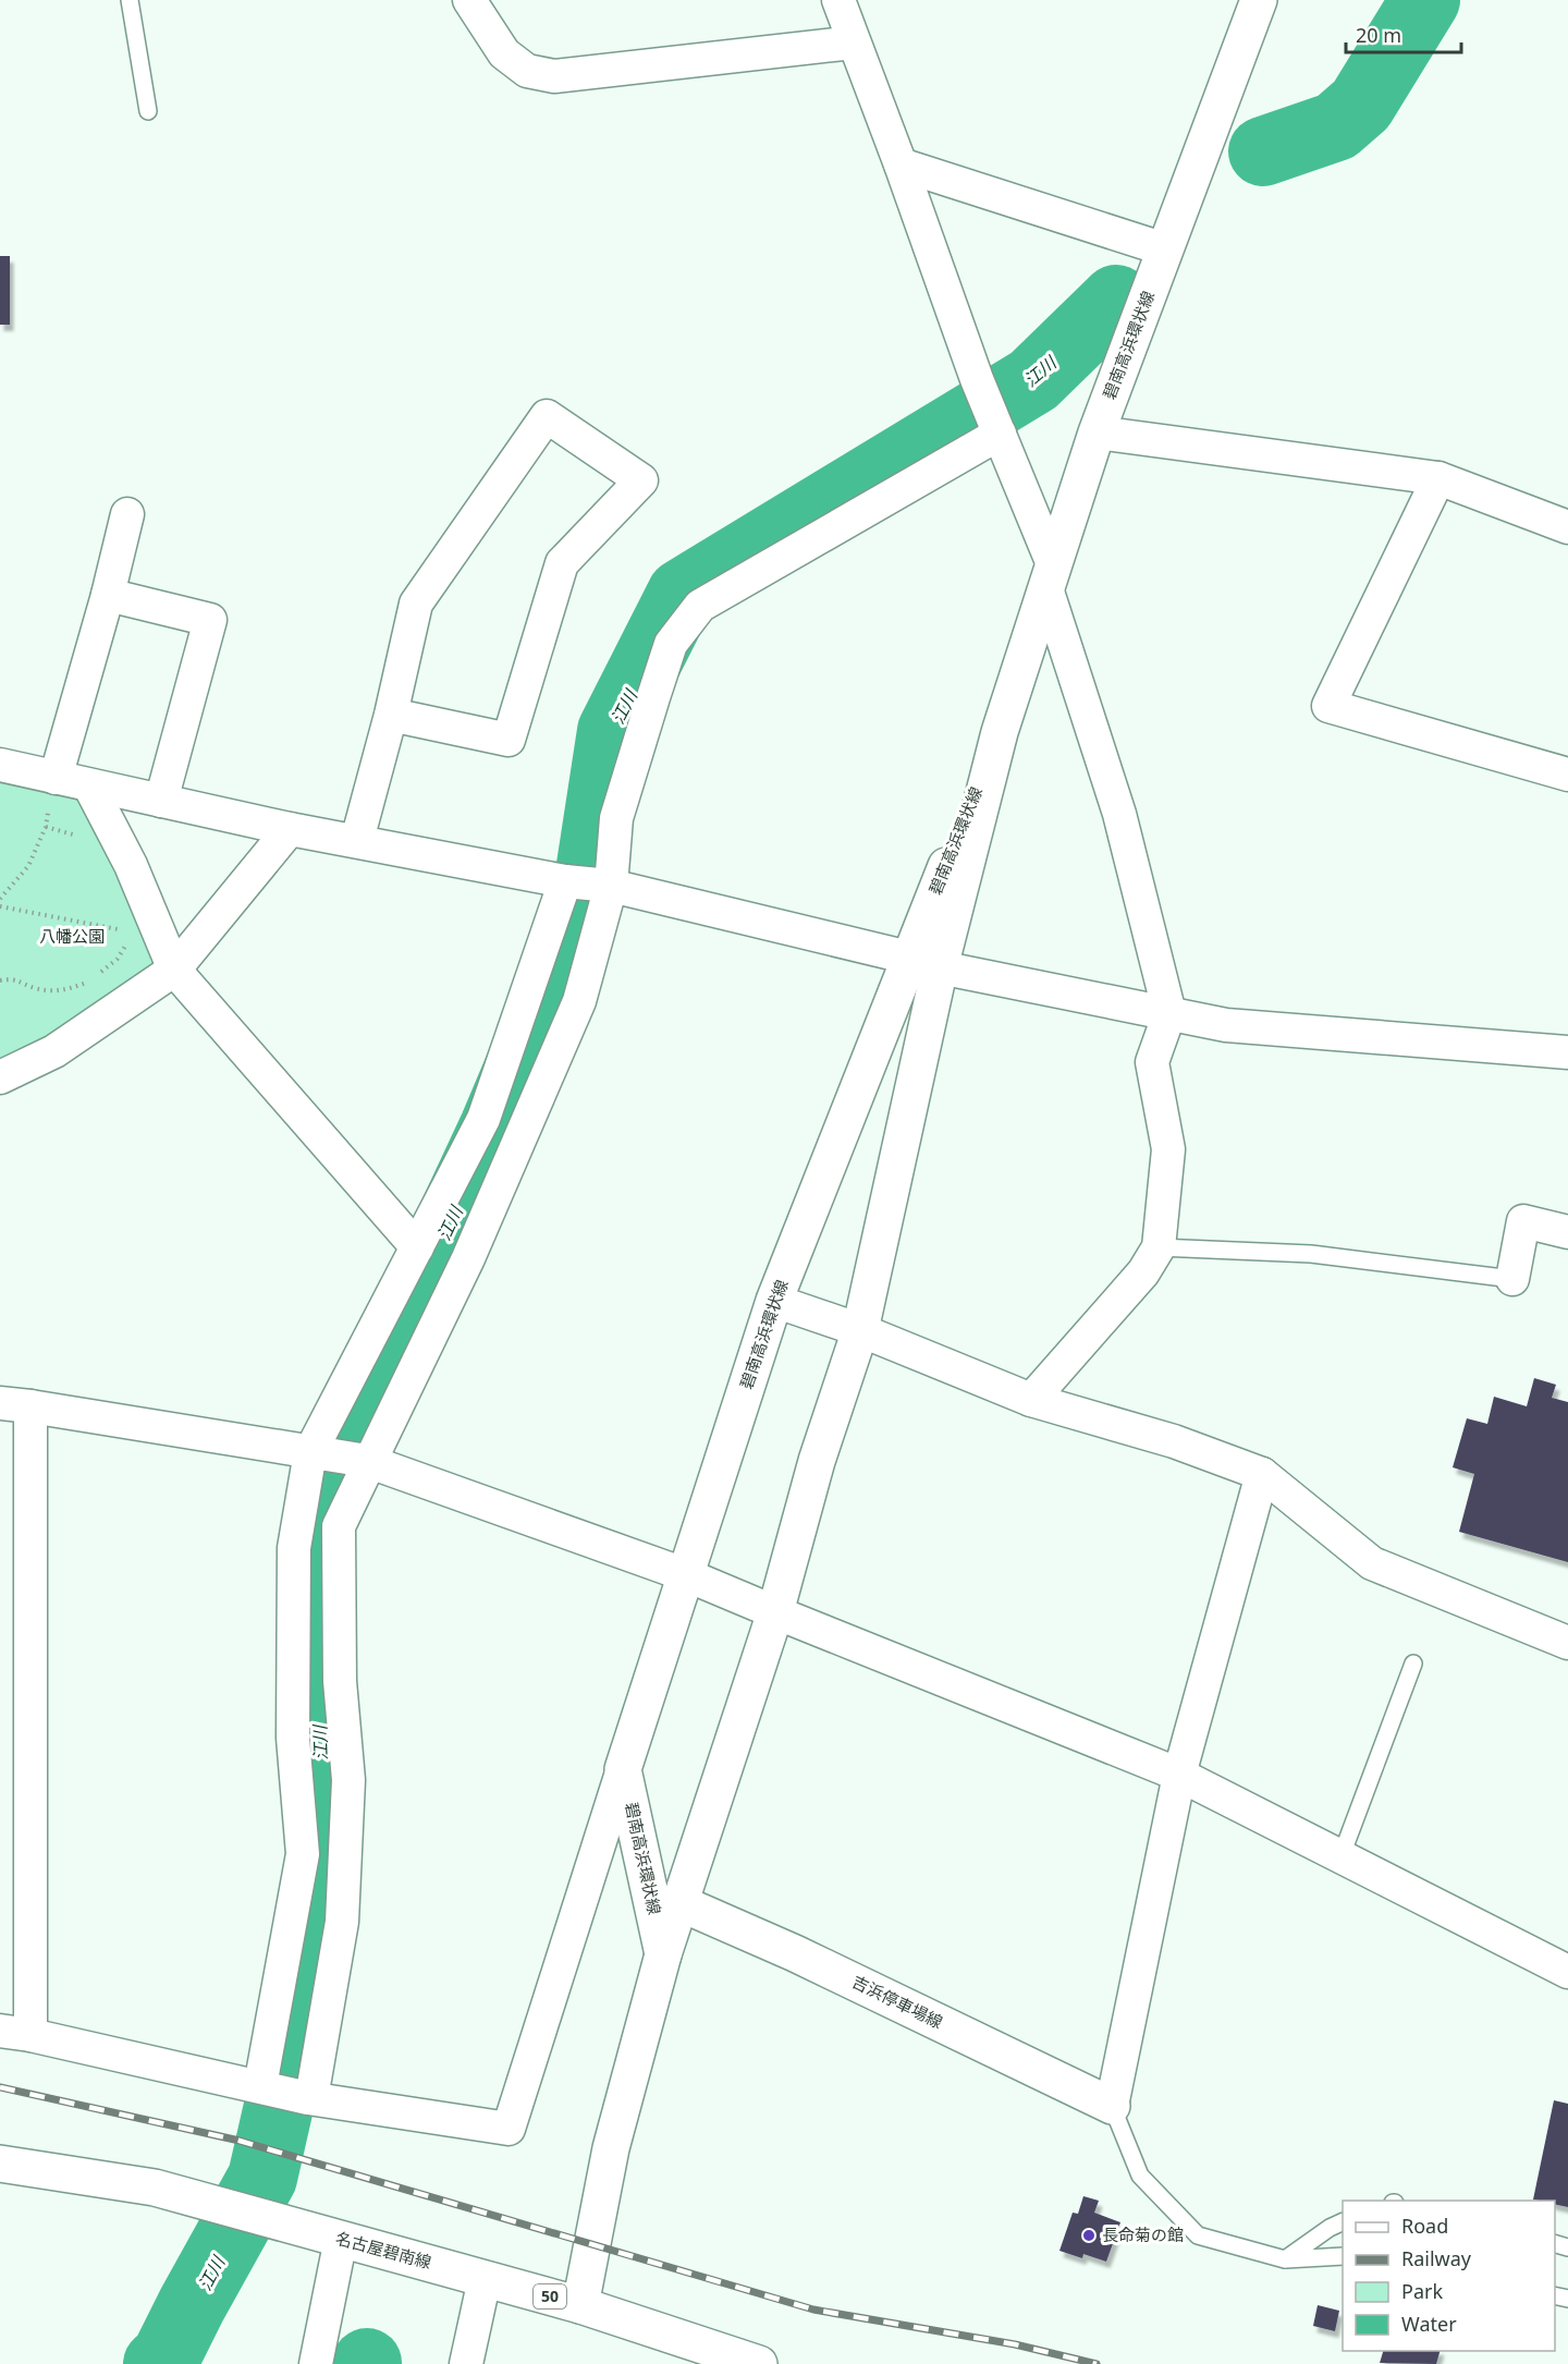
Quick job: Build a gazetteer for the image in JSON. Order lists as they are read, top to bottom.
{
  "streets": {
    "main road": [
      "碧南高浜環状線",
      "吉浜停車場線",
      "名古屋碧南線",
      "50"
    ]
  },
  "crossings": [
    ["碧南高浜環状線", "吉浜停車場線"],
    ["碧南高浜環状線", "名古屋碧南線"]
  ],
  "water": ["江川"],
  "parks": ["八幡公園"],
  "places": ["長命菊の館"],
  "legend": [
    "Road",
    "Railway",
    "Park",
    "Water"
  ],
  "scale_bar": "20 m"
}
